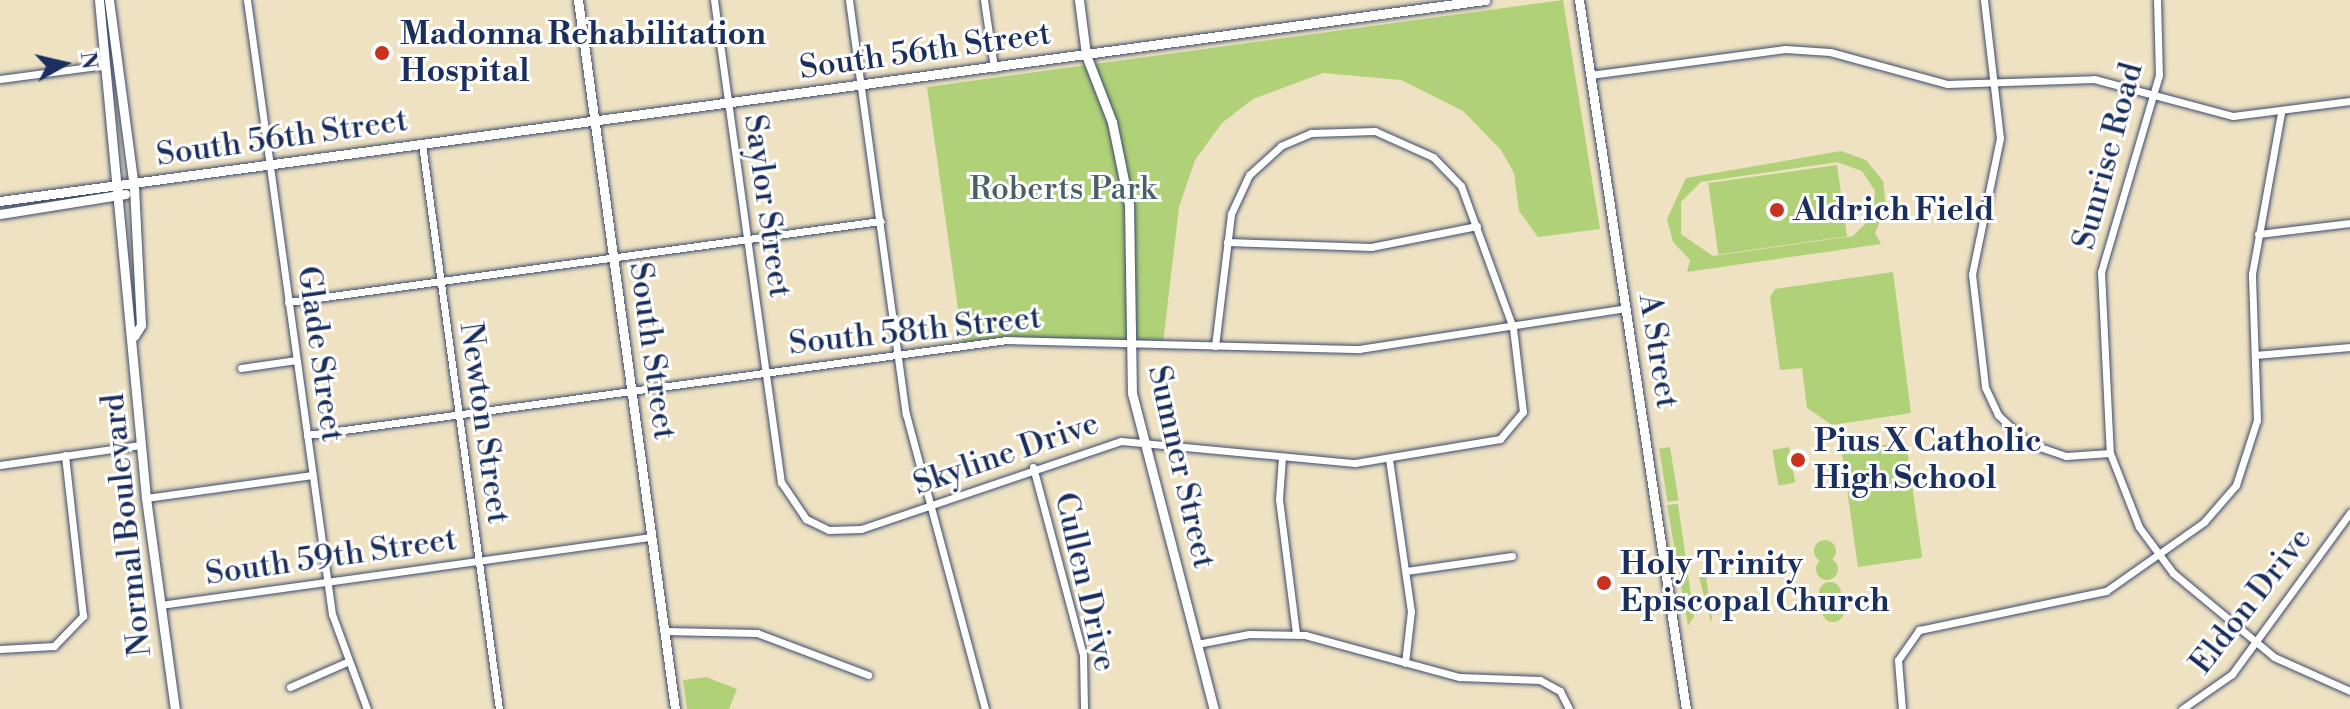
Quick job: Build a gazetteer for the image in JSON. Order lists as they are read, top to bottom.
{
  "streets": {
    "main road": [
      "South 56th Street",
      "South Street",
      "A Street",
      "Sumner Street",
      "Normal Boulevard"
    ],
    "street": [
      "Sunrise Road",
      "Saylor Street",
      "South 58th Street",
      "Glade Street",
      "Newton Street",
      "Skyline Drive",
      "South 59th Street",
      "Cullen Drive",
      "Eldon Drive"
    ]
  },
  "crossings": [
    ["South 56th Street", "Saylor Street"],
    ["South 56th Street", "South Street"],
    ["South 56th Street", "Glade Street"],
    ["South 56th Street", "Newton Street"],
    ["South 56th Street", "Sumner Street"],
    ["South 56th Street", "Normal Boulevard"],
    ["Sunrise Road", "Eldon Drive"],
    ["Saylor Street", "South 58th Street"],
    ["Saylor Street", "Skyline Drive"],
    ["South 58th Street", "South Street"],
    ["South 58th Street", "A Street"],
    ["South 58th Street", "Glade Street"],
    ["South 58th Street", "Newton Street"],
    ["South 58th Street", "Skyline Drive"],
    ["South 58th Street", "Sumner Street"],
    ["South Street", "South 59th Street"],
    ["Glade Street", "South 59th Street"],
    ["Newton Street", "South 59th Street"],
    ["Skyline Drive", "Sumner Street"],
    ["Skyline Drive", "Cullen Drive"],
    ["Normal Boulevard", "South 59th Street"]
  ],
  "parks": ["Roberts Park"],
  "places": [
    "Madonna Rehabilitation Hospital",
    "Aldrich Field",
    "Pius X Catholic High School",
    "Holy Trinity Episcopal Church"
  ],
  "north": "right"
}
